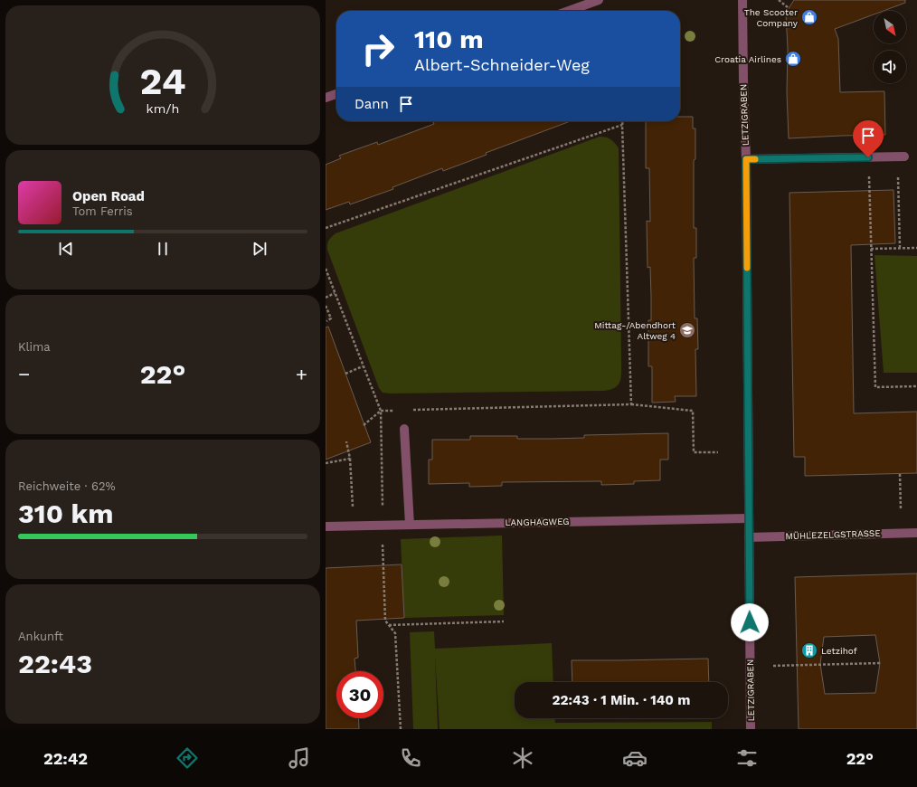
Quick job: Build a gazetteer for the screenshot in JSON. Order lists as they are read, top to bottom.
{
  "streets": {
    "street": ["LETZIGRABEN", "LANGHAGWEG", "MÜHLEZELGSTRASSE"]
  },
  "crossings": [
    ["LETZIGRABEN", "LANGHAGWEG"],
    ["LETZIGRABEN", "MÜHLEZELGSTRASSE"]
  ],
  "places": {
    "shop": ["The Scooter Company", "Croatia Airlines"],
    "school or university": ["Mittag-/Abendhort Altweg 4"],
    "building": ["Letzihof"]
  },
  "north": "bottom right",
  "page": {
    "turn": ["110 m", "Albert-Schneider-Weg"],
    "then": "Dann",
    "song": ["Open Road", "Tom Ferris"],
    "tile": [
      "Klima",
      ["Reichweite · 62%", "310 km"],
      ["Ankunft", "22:43"]
    ],
    "heat": ["−", "22°", "+"],
    "limit": "30",
    "trip": "22:43 · 1 Min. · 140 m",
    "tabs": ["22:42", "22°"],
    "gauge": ["24", "km/h"]
  }
}
